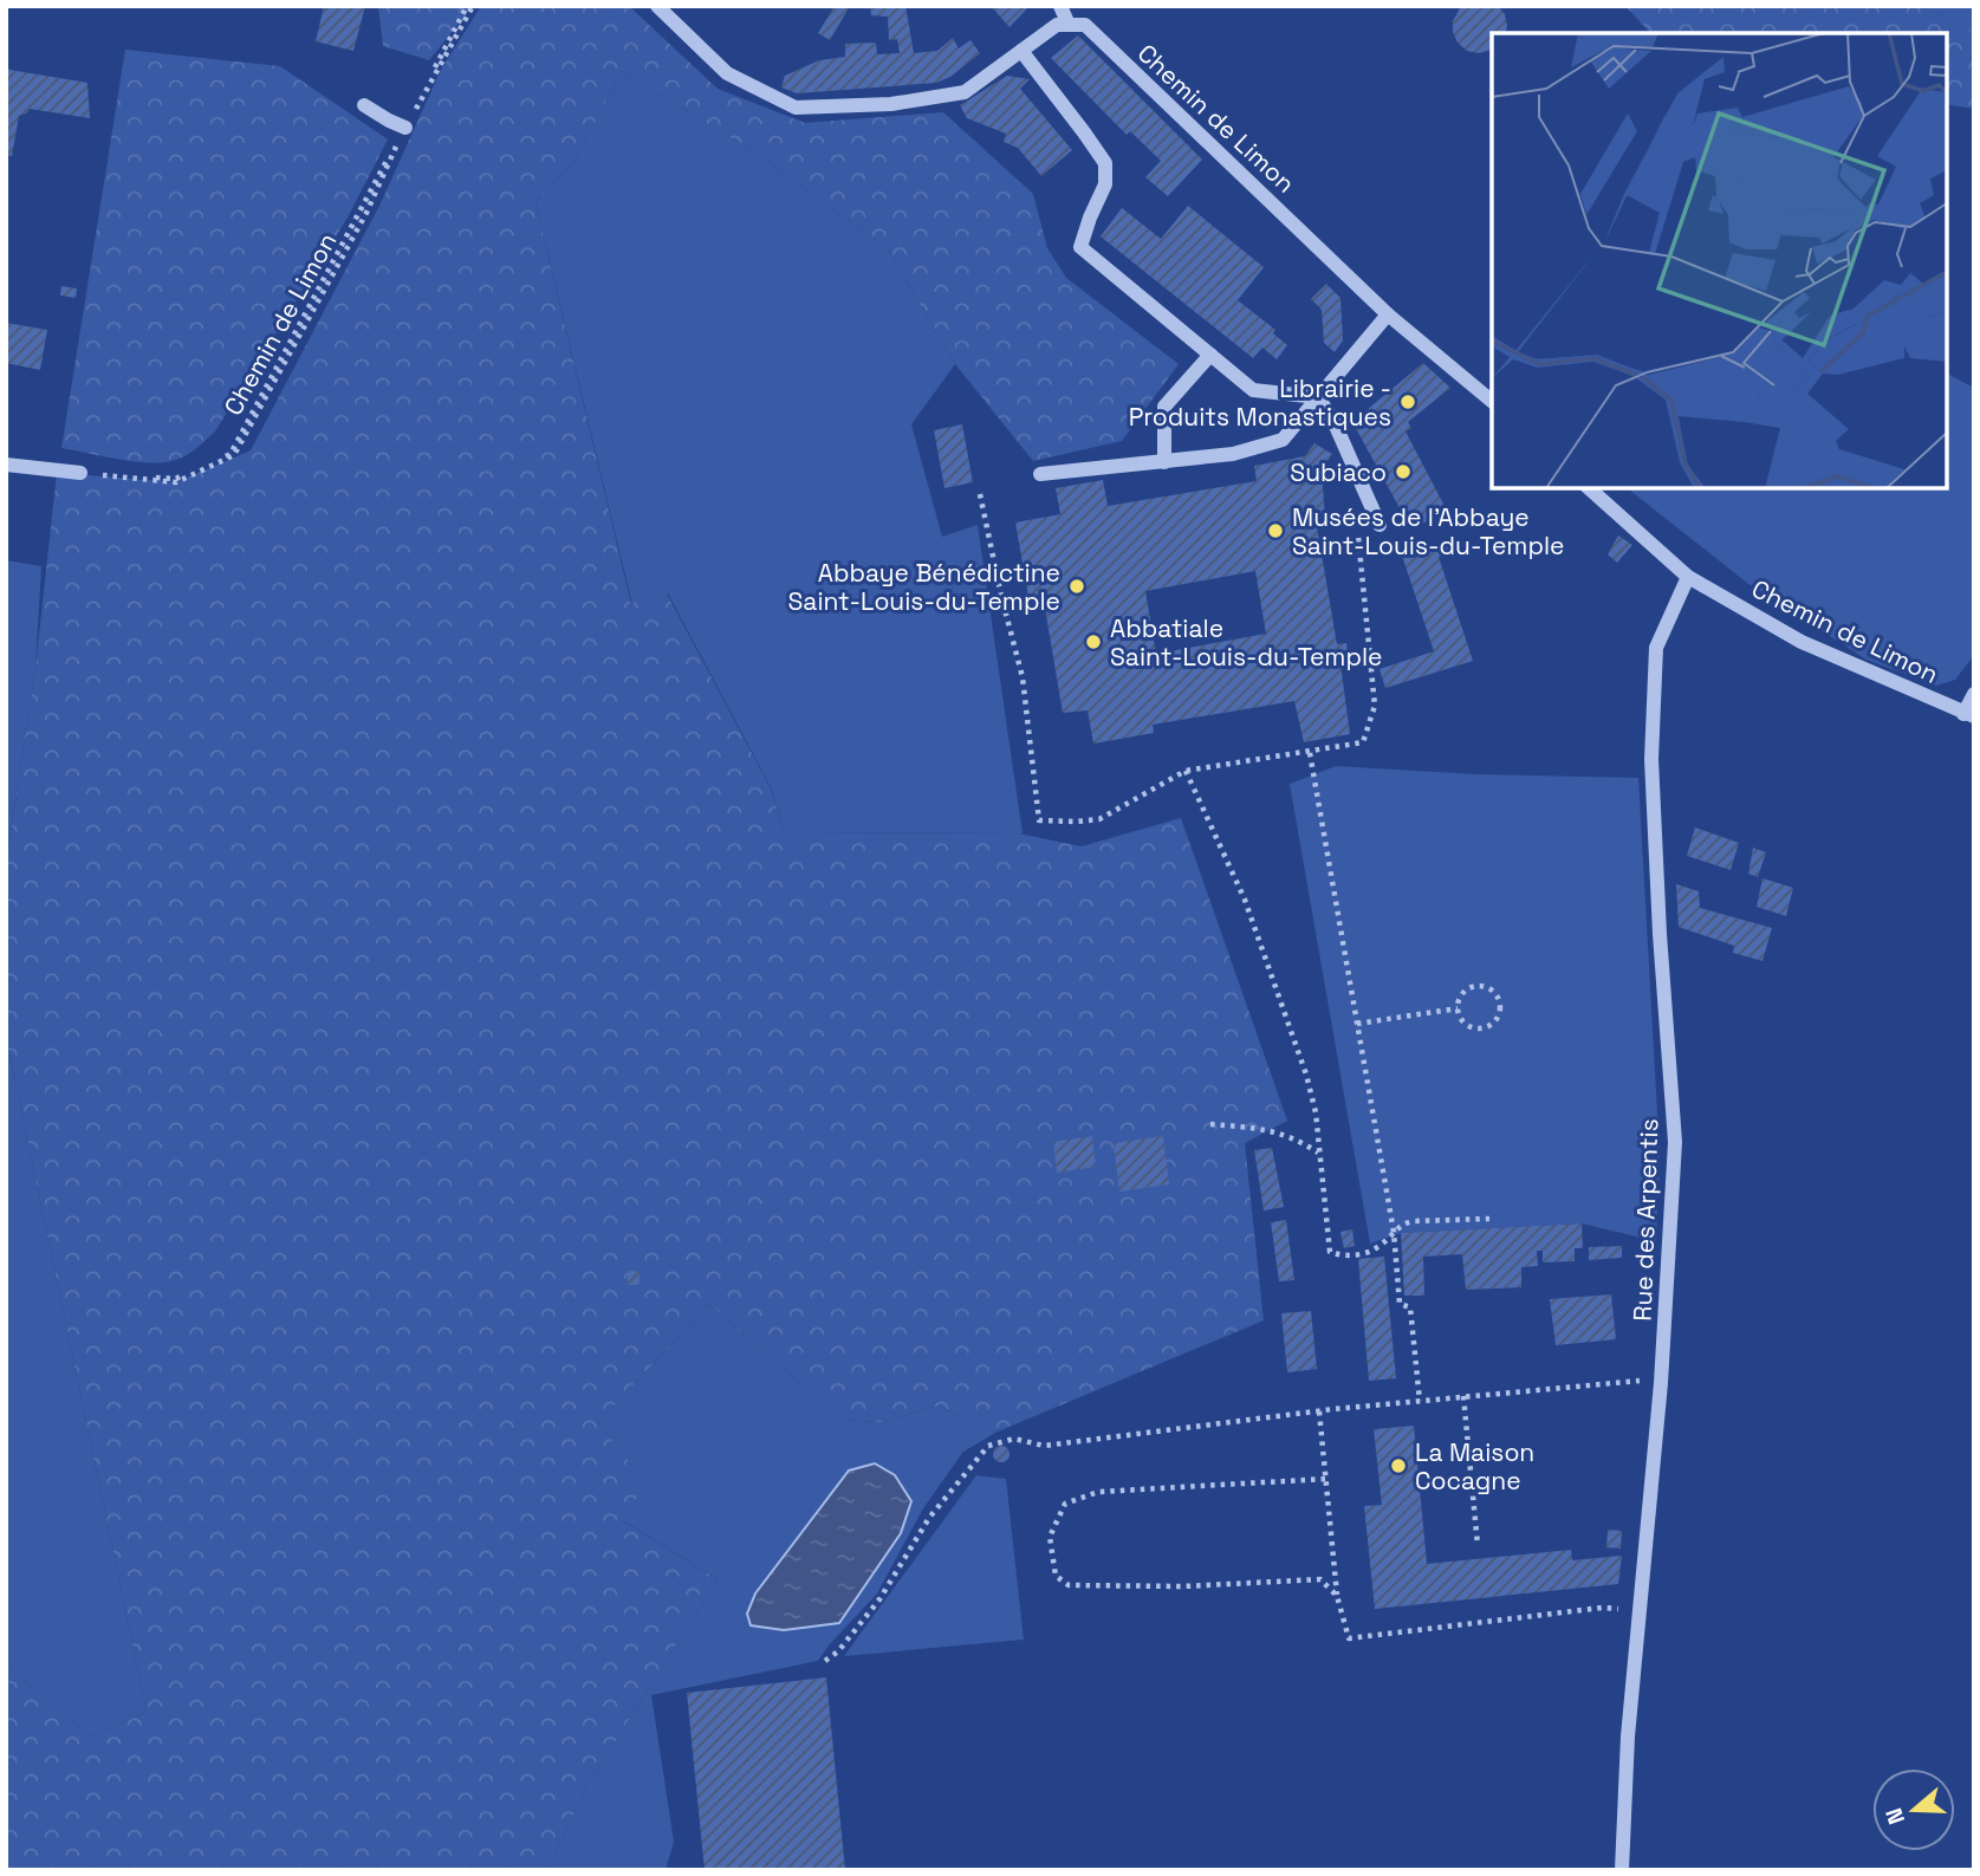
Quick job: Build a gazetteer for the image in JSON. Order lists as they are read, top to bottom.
{
  "streets": {
    "street": ["Chemin de Limon", "Rue des Arpentis"]
  },
  "crossings": [
    ["Chemin de Limon", "Rue des Arpentis"]
  ],
  "places": [
    "Librairie - Produits Monastiques",
    "Subiaco",
    "Musées de l'Abbaye Saint-Louis-du-Temple",
    "Abbaye Bénédictine Saint-Louis-du-Temple",
    "Abbatiale Saint-Louis-du-Temple",
    "La Maison Cocagne"
  ],
  "north": "left"
}
